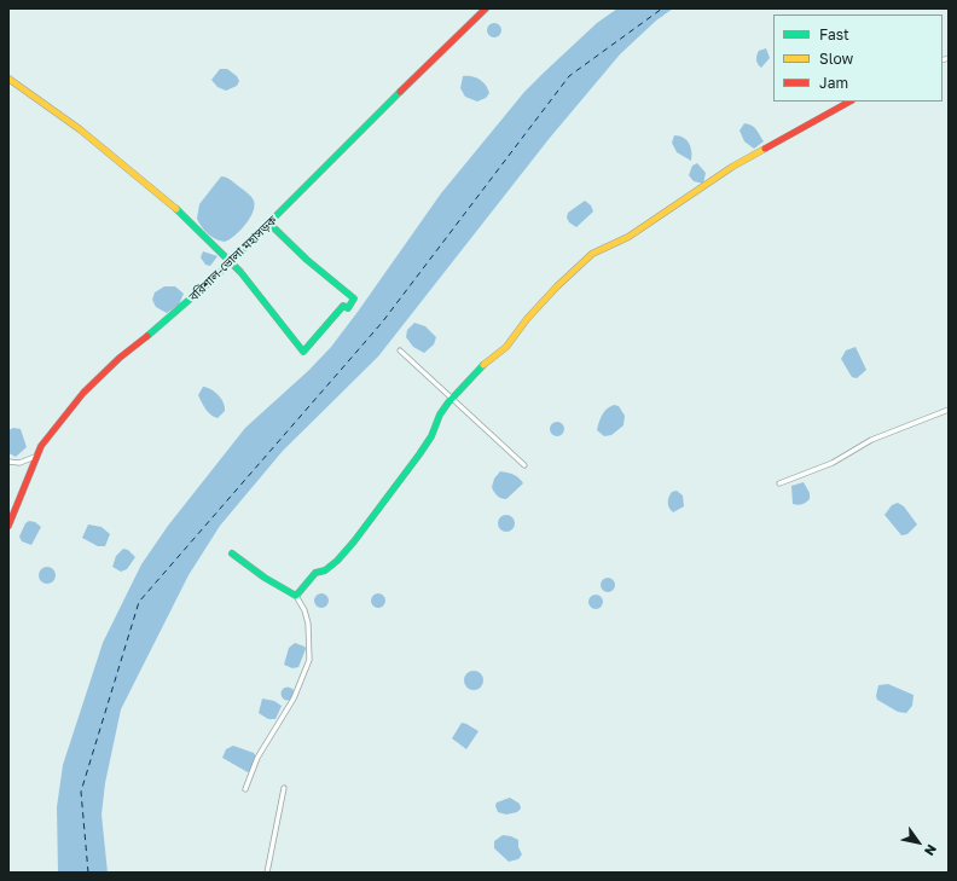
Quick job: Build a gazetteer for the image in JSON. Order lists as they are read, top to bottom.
{
  "streets": {
    "main road": ["বরিশাল-ভোলা মহাসড়ক"]
  },
  "legend": ["Fast", "Slow", "Jam"],
  "north": "bottom right"
}
